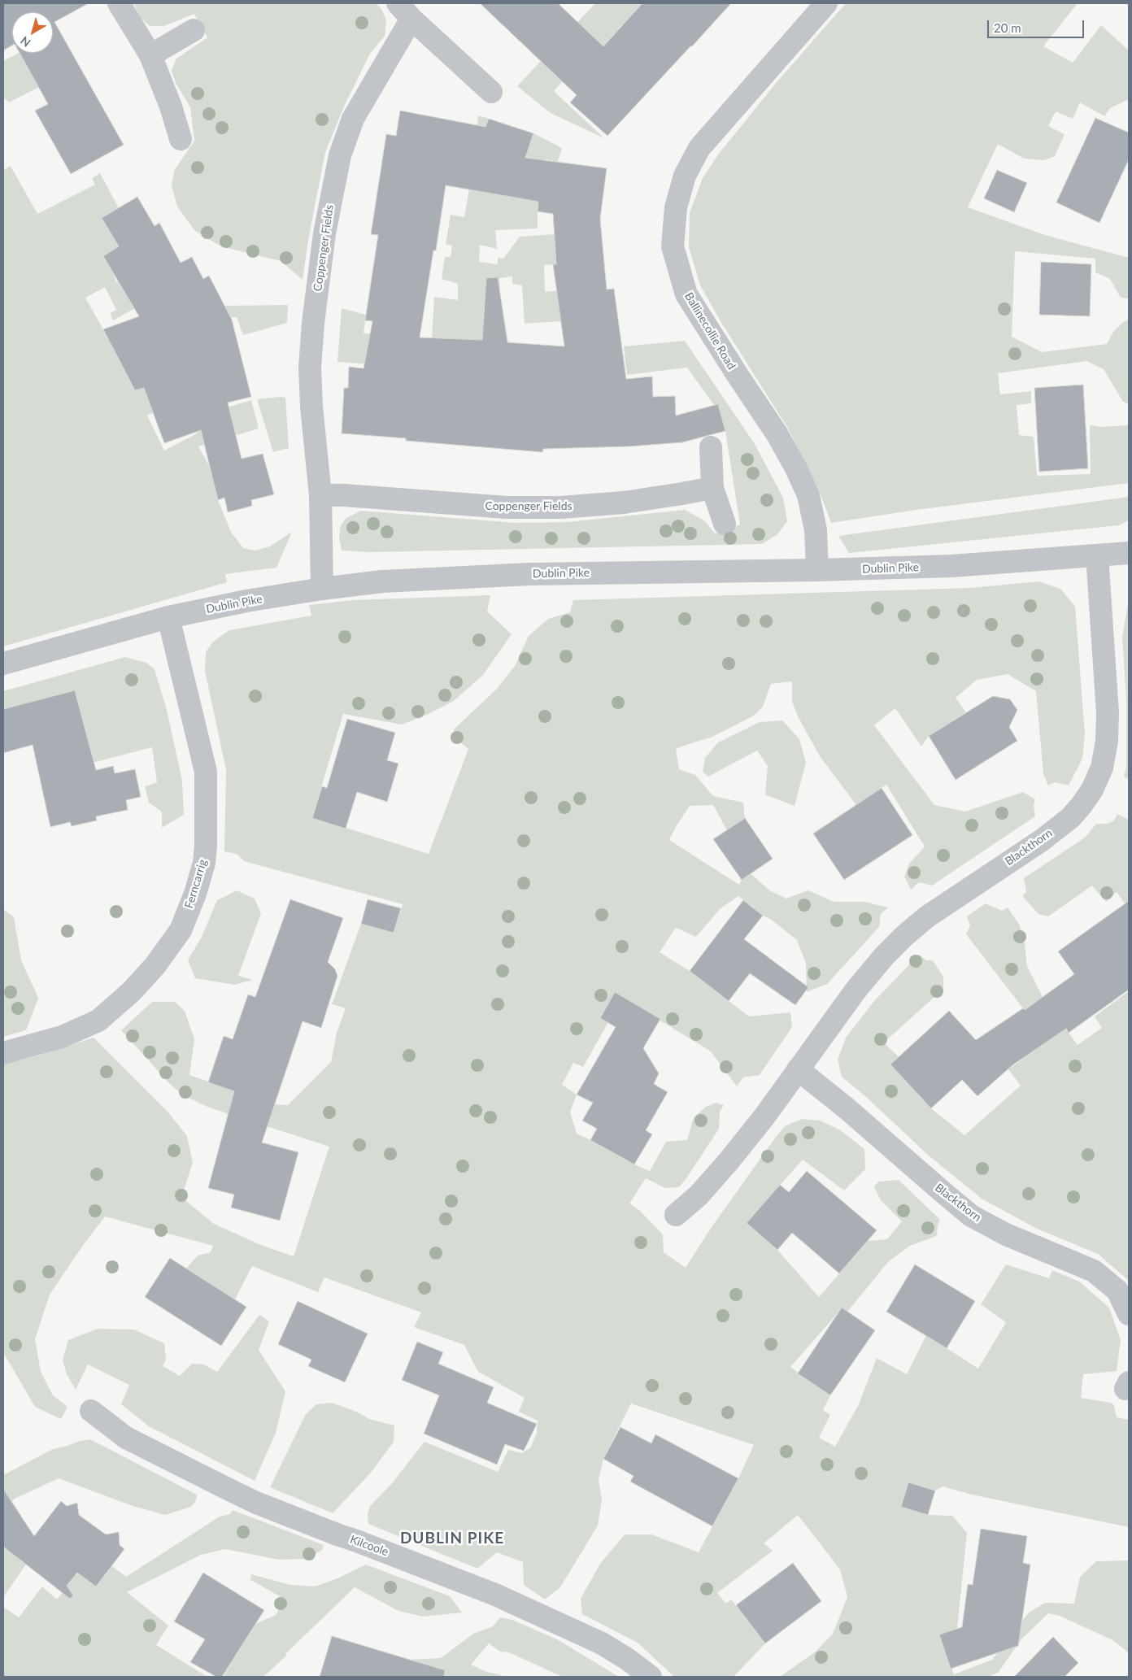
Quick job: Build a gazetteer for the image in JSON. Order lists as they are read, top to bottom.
{
  "streets": {
    "street": [
      "Coppenger Fields",
      "Ballinecollie Road",
      "Dublin Pike",
      "Blackthorn",
      "Ferncarrig",
      "Kilcoole"
    ]
  },
  "crossings": [
    ["Coppenger Fields", "Dublin Pike"],
    ["Ballinecollie Road", "Dublin Pike"],
    ["Dublin Pike", "Blackthorn"],
    ["Dublin Pike", "Ferncarrig"]
  ],
  "districts": ["DUBLIN PIKE"],
  "scale_bar": "20 m",
  "north": "bottom left"
}
